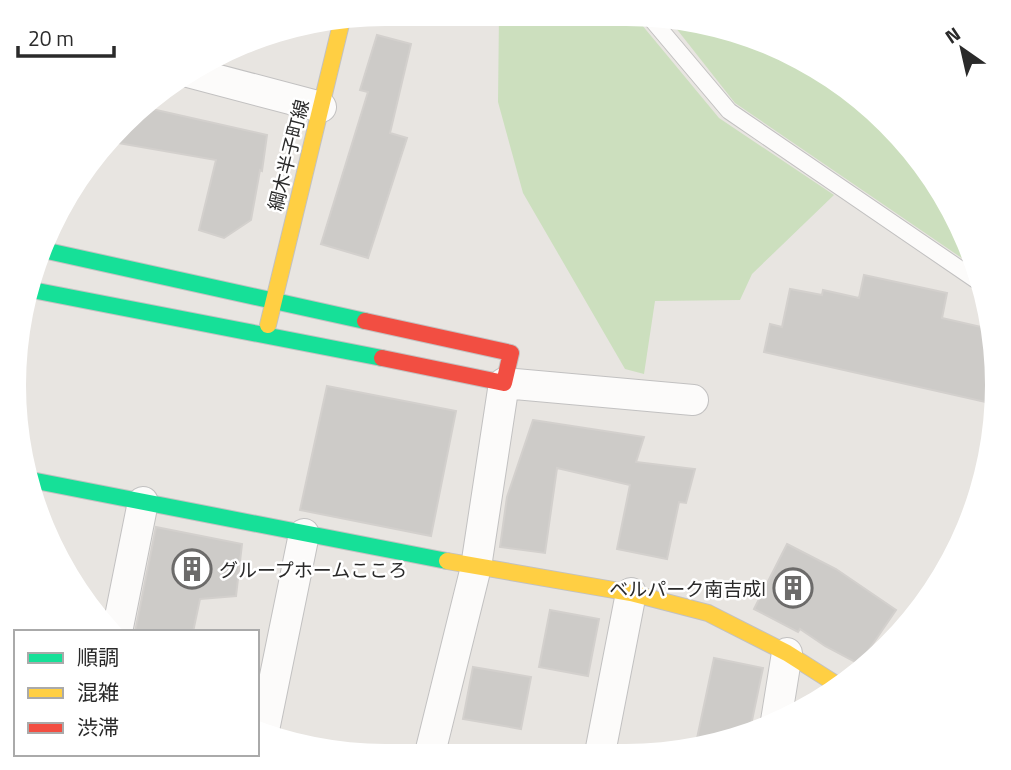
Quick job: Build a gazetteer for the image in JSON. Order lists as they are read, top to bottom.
{
  "streets": {
    "street": ["綱木半子町線"]
  },
  "places": {
    "building": ["グループホームこころ", "ベルパーク南吉成I"]
  },
  "legend": ["順調", "混雑", "渋滞"],
  "scale_bar": "20 m",
  "north": "top left"
}
